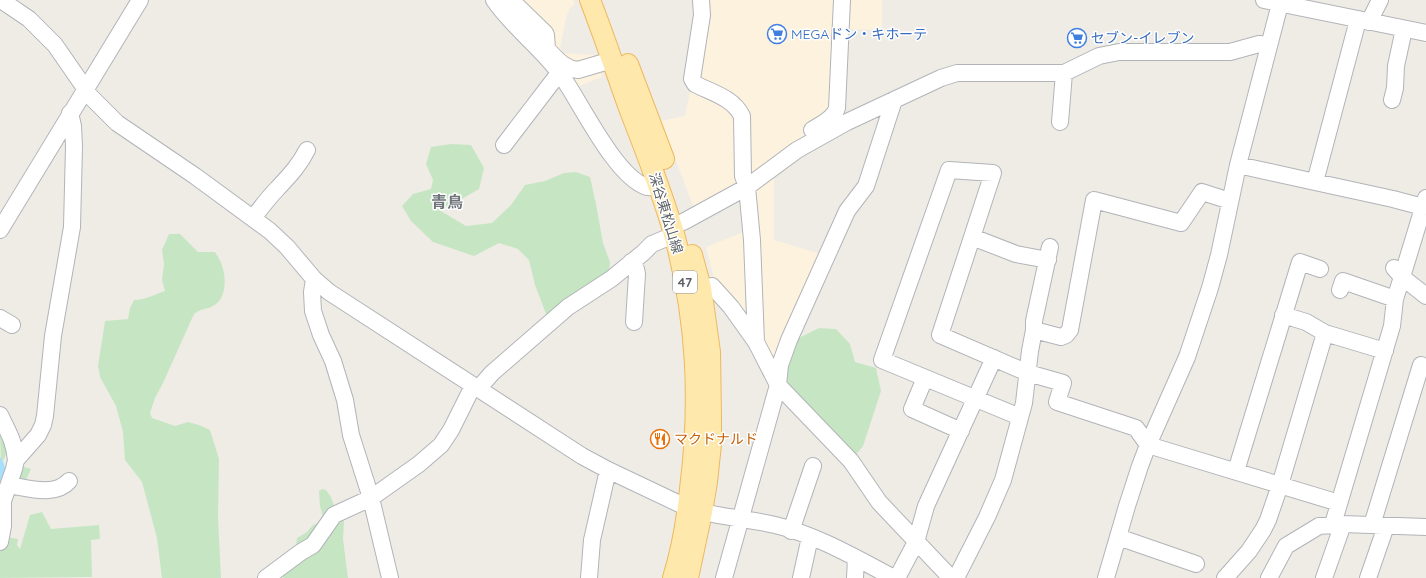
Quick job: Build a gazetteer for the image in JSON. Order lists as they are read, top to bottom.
{
  "streets": {
    "main road": ["深谷東松山線", "47"]
  },
  "districts": ["青鳥"],
  "places": {
    "supermarket": ["MEGAドン・キホーテ", "セブン-イレブン"],
    "restaurant": ["マクドナルド"]
  }
}
